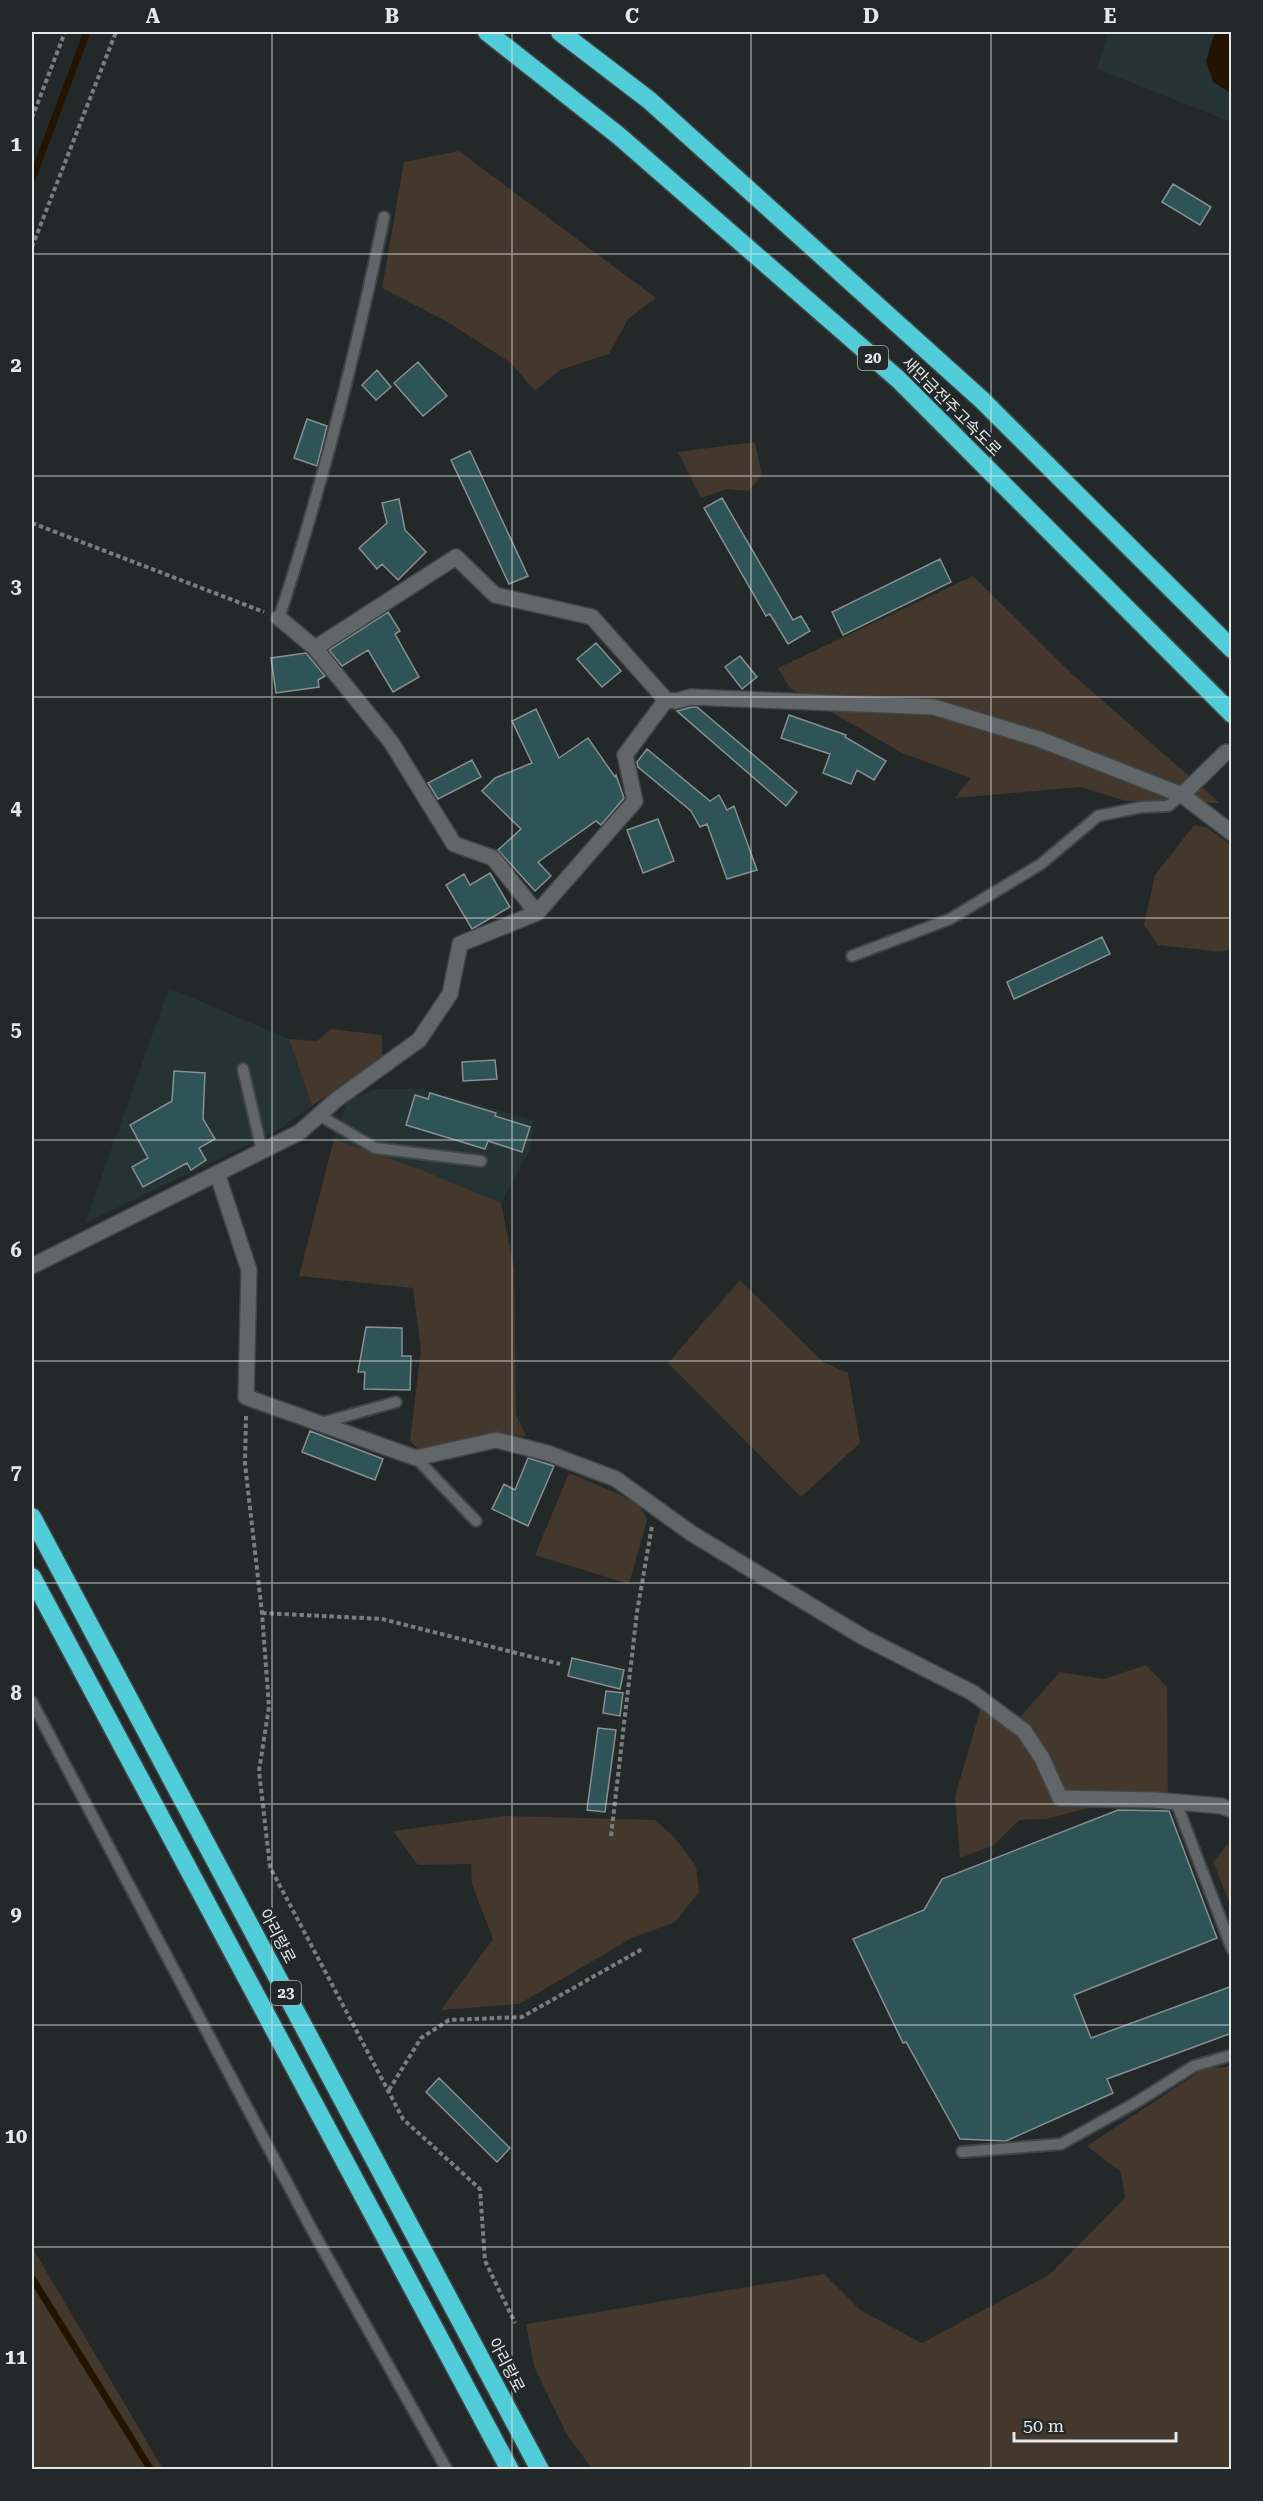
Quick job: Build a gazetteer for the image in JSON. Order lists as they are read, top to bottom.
{
  "streets": {
    "highway": [
      "20",
      "새만금전주고속도로",
      "아리랑로",
      "23"
    ]
  },
  "scale_bar": "50 m",
  "grid": {
    "columns": [
      "A",
      "B",
      "C",
      "D",
      "E"
    ],
    "rows": [
      "1",
      "2",
      "3",
      "4",
      "5",
      "6",
      "7",
      "8",
      "9",
      "10",
      "11"
    ]
  }
}
